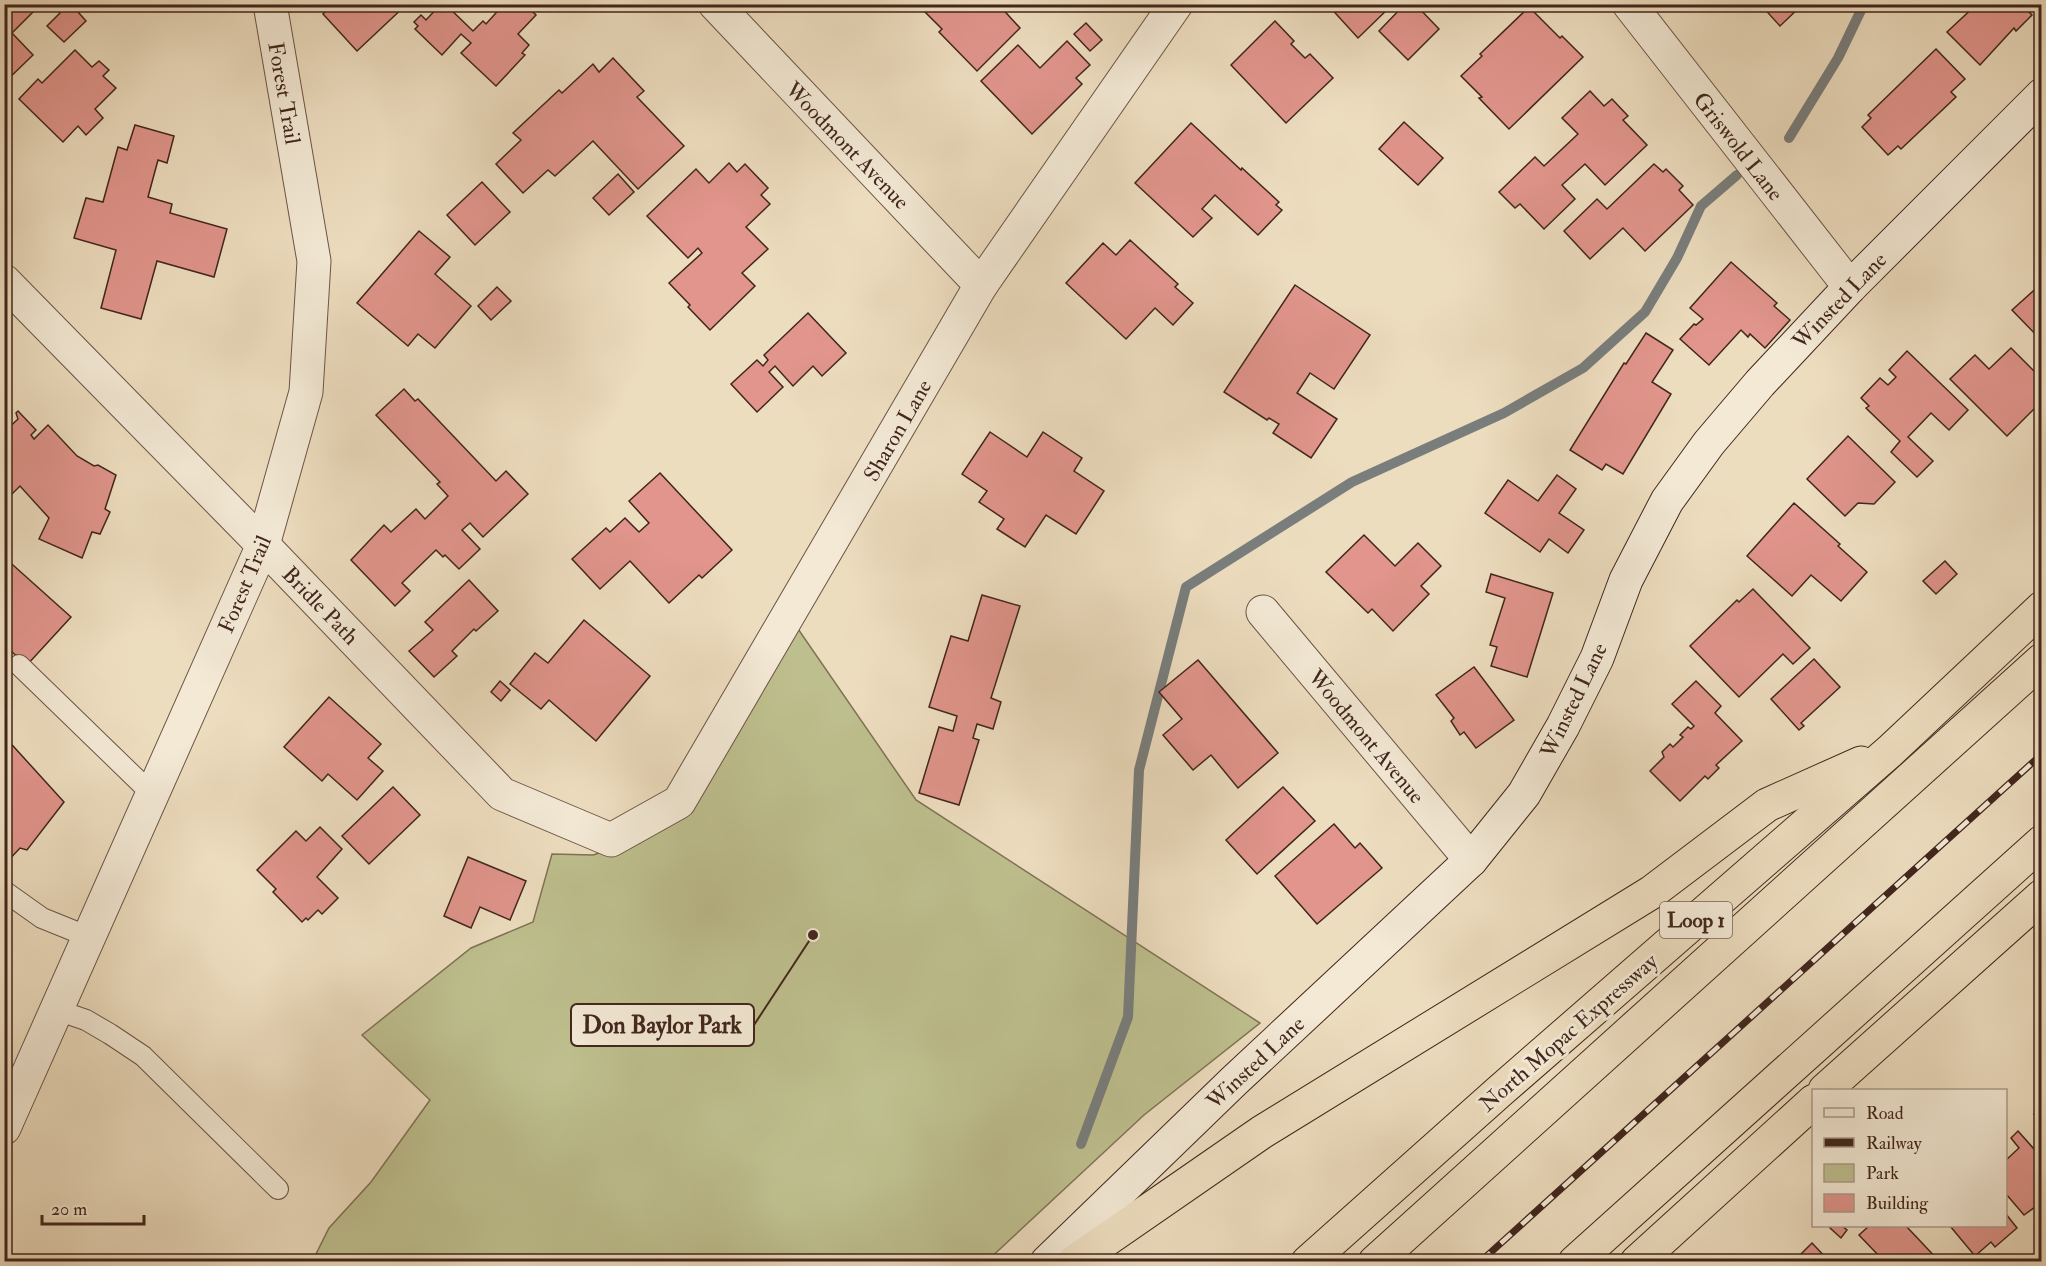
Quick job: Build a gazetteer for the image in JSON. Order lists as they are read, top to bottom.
{
  "streets": {
    "highway": ["Loop 1", "North Mopac Expressway"],
    "street": [
      "Forest Trail",
      "Woodmont Avenue",
      "Griswold Lane",
      "Winsted Lane",
      "Sharon Lane",
      "Bridle Path"
    ]
  },
  "crossings": [
    ["Forest Trail", "Bridle Path"],
    ["Woodmont Avenue", "Winsted Lane"],
    ["Woodmont Avenue", "Sharon Lane"],
    ["Griswold Lane", "Winsted Lane"],
    ["Sharon Lane", "Bridle Path"]
  ],
  "places": ["Don Baylor Park"],
  "legend": [
    "Road",
    "Railway",
    "Park",
    "Building"
  ],
  "scale_bar": "20 m"
}
